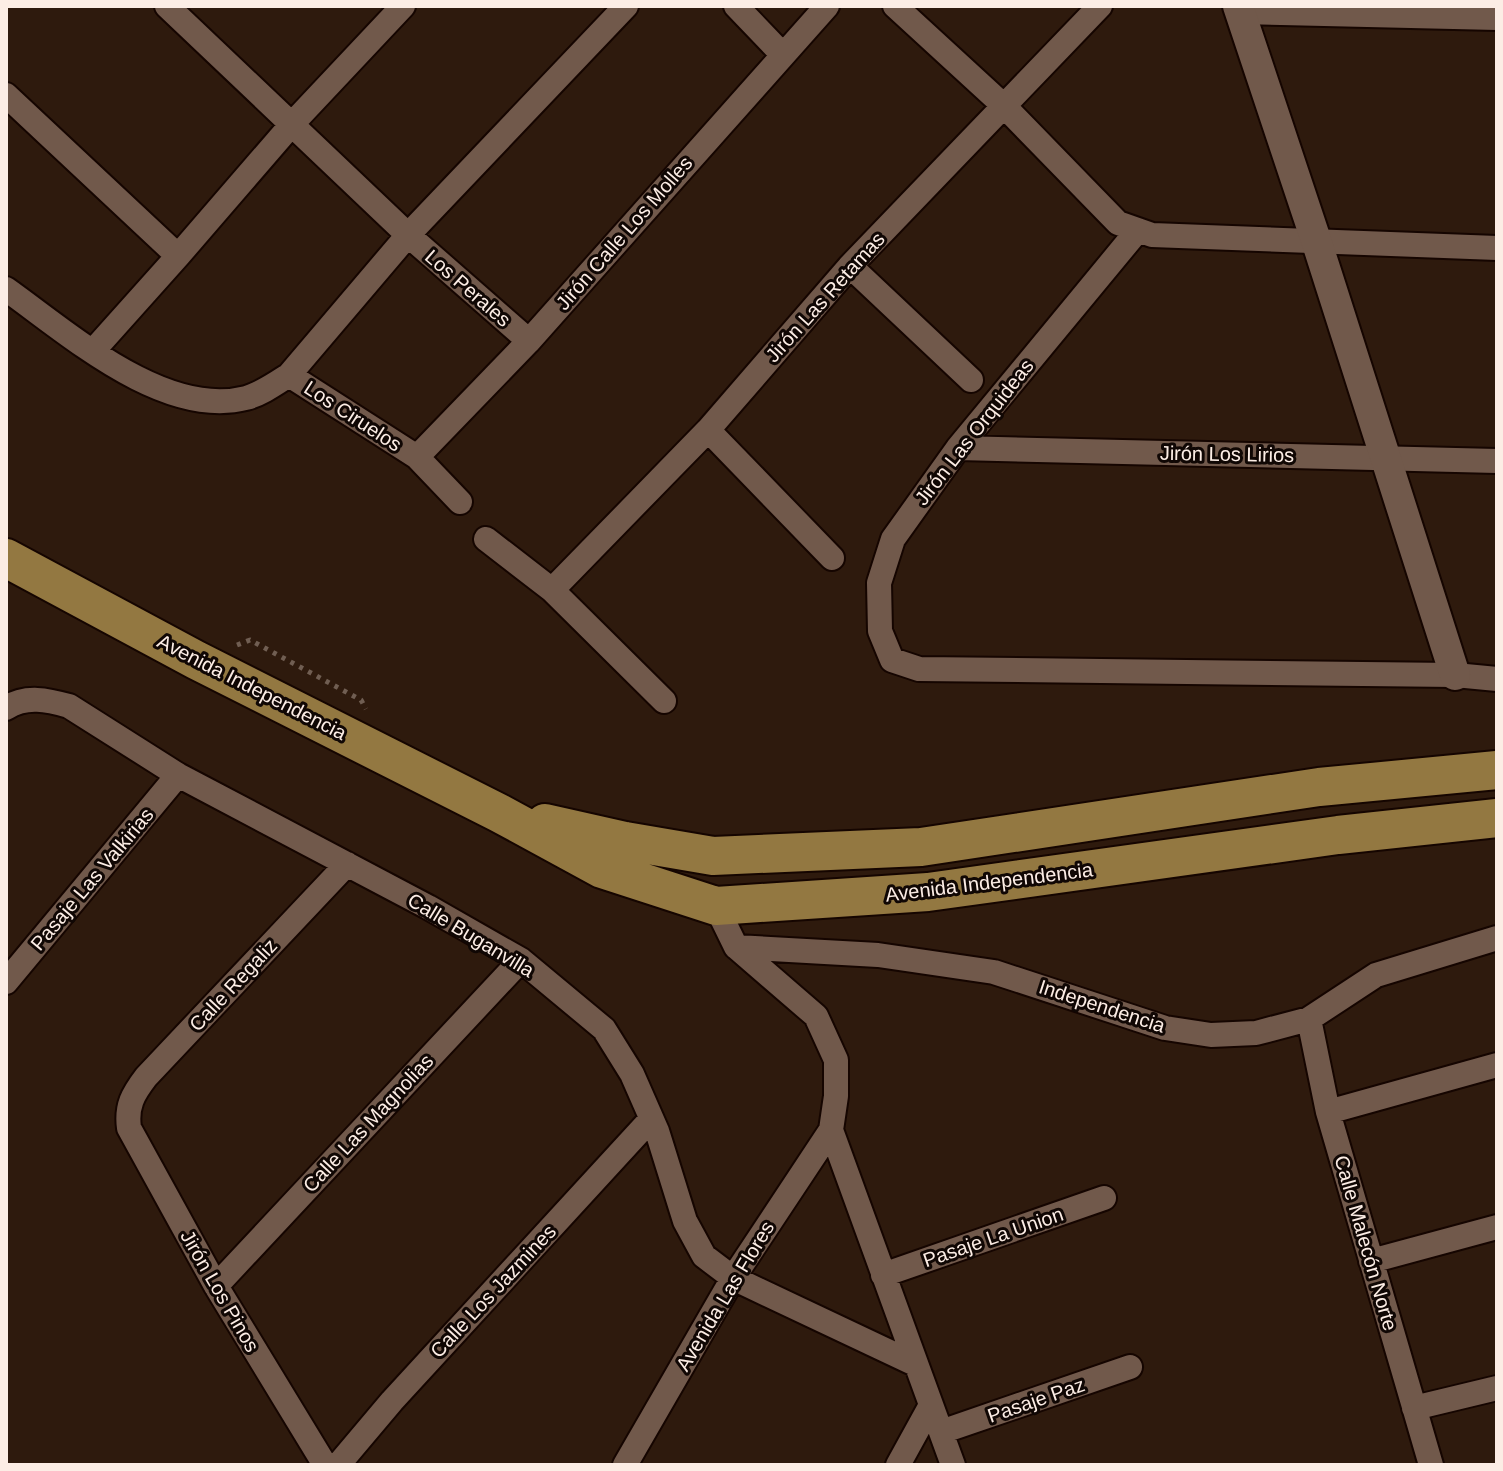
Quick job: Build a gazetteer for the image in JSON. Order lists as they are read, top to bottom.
{
  "streets": {
    "main road": ["Avenida Independencia"],
    "street": [
      "Jirón Calle Los Molles",
      "Los Perales",
      "Jirón Las Retamas",
      "Los Ciruelos",
      "Jirón Las Orquideas",
      "Jirón Los Lirios",
      "Pasaje Las Valkirias",
      "Calle Buganvilla",
      "Calle Regaliz",
      "Independencia",
      "Calle Las Magnolias",
      "Pasaje La Union",
      "Calle Malecón Norte",
      "Jirón Los Pinos",
      "Calle Los Jazmines",
      "Avenida Las Flores",
      "Pasaje Paz"
    ]
  },
  "crossings": [
    ["Jirón Calle Los Molles", "Los Perales"],
    ["Jirón Calle Los Molles", "Los Ciruelos"],
    ["Jirón Las Orquideas", "Jirón Los Lirios"],
    ["Pasaje Las Valkirias", "Calle Buganvilla"],
    ["Calle Buganvilla", "Calle Regaliz"],
    ["Calle Buganvilla", "Calle Las Magnolias"],
    ["Calle Buganvilla", "Calle Los Jazmines"],
    ["Calle Buganvilla", "Avenida Las Flores"],
    ["Calle Regaliz", "Jirón Los Pinos"],
    ["Independencia", "Calle Malecón Norte"],
    ["Calle Las Magnolias", "Jirón Los Pinos"]
  ]
}
